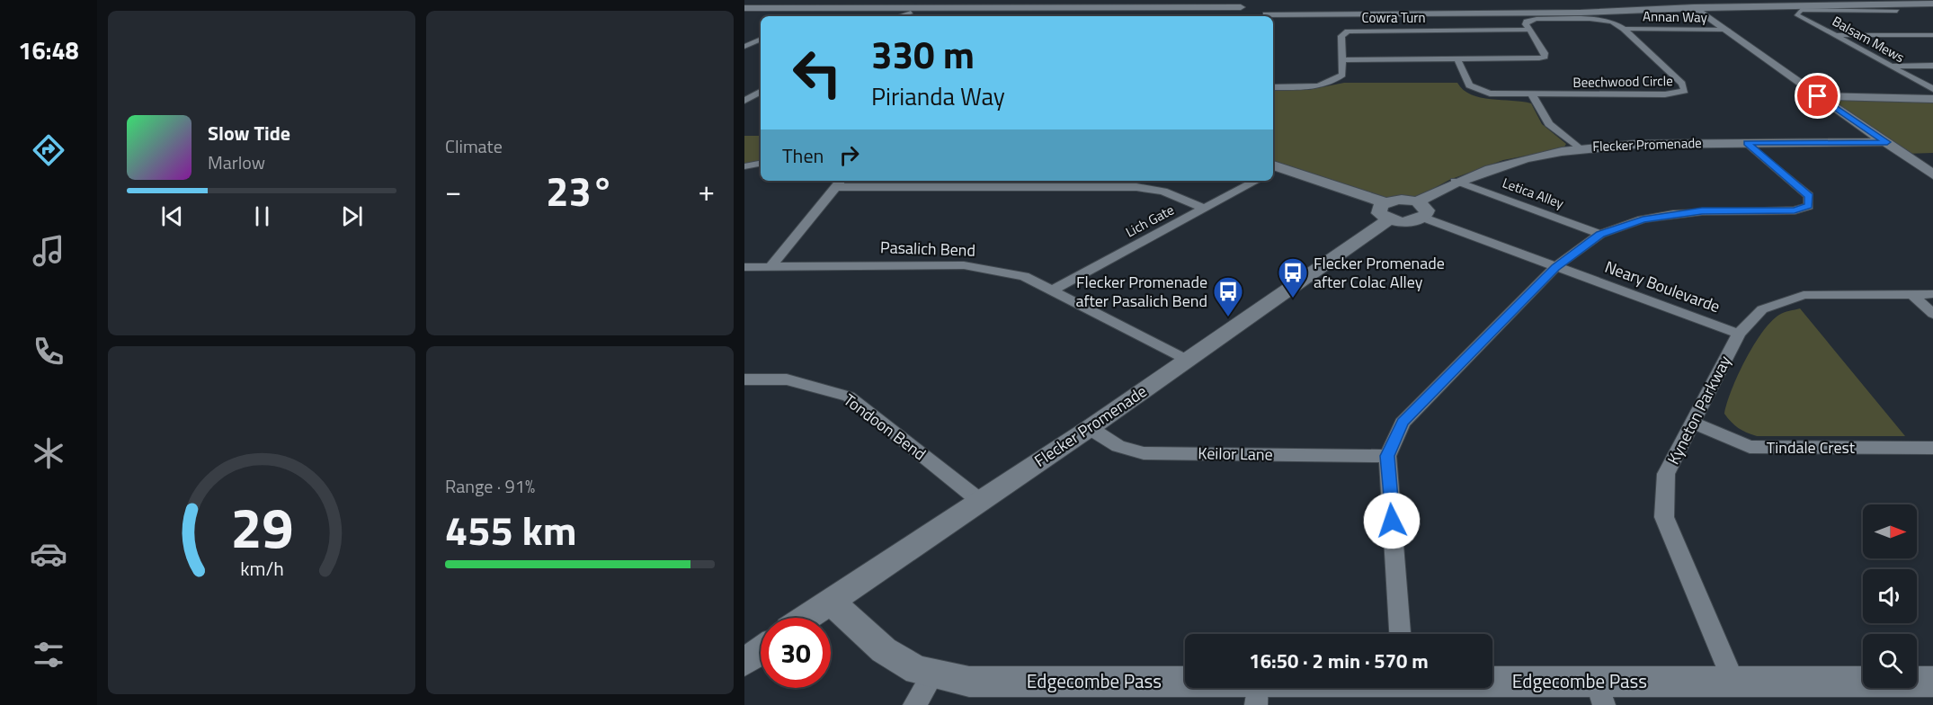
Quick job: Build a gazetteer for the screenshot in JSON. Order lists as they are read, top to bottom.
{
  "streets": {
    "main road": ["Flecker Promenade", "Edgecombe Pass"],
    "street": [
      "Annan Way",
      "Cowra Turn",
      "Balsam Mews",
      "Beechwood Circle",
      "Letica Alley",
      "Lich Gate",
      "Pasalich Bend",
      "Neary Boulevarde",
      "Kyneton Parkway",
      "Tondoon Bend",
      "Tindale Crest",
      "Keilor Lane"
    ]
  },
  "crossings": [
    ["Annan Way", "Beechwood Circle"],
    ["Cowra Turn", "Beechwood Circle"],
    ["Flecker Promenade", "Letica Alley"],
    ["Flecker Promenade", "Pasalich Bend"],
    ["Flecker Promenade", "Tondoon Bend"],
    ["Flecker Promenade", "Keilor Lane"],
    ["Flecker Promenade", "Edgecombe Pass"],
    ["Lich Gate", "Pasalich Bend"],
    ["Neary Boulevarde", "Kyneton Parkway"],
    ["Kyneton Parkway", "Tindale Crest"],
    ["Kyneton Parkway", "Edgecombe Pass"]
  ],
  "places": {
    "bus stop": ["Flecker Promenade after Colac Alley", "Flecker Promenade after Pasalich Bend"]
  },
  "north": "right",
  "page": {
    "tabs": "16:48",
    "tile": [
      "Climate",
      ["Range · 91%", "455 km"]
    ],
    "turn": ["330 m", "Pirianda Way"],
    "song": ["Slow Tide", "Marlow"],
    "then": "Then",
    "heat": ["−", "23°", "+"],
    "limit": "30",
    "trip": "16:50 · 2 min · 570 m",
    "gauge": ["29", "km/h"]
  }
}
